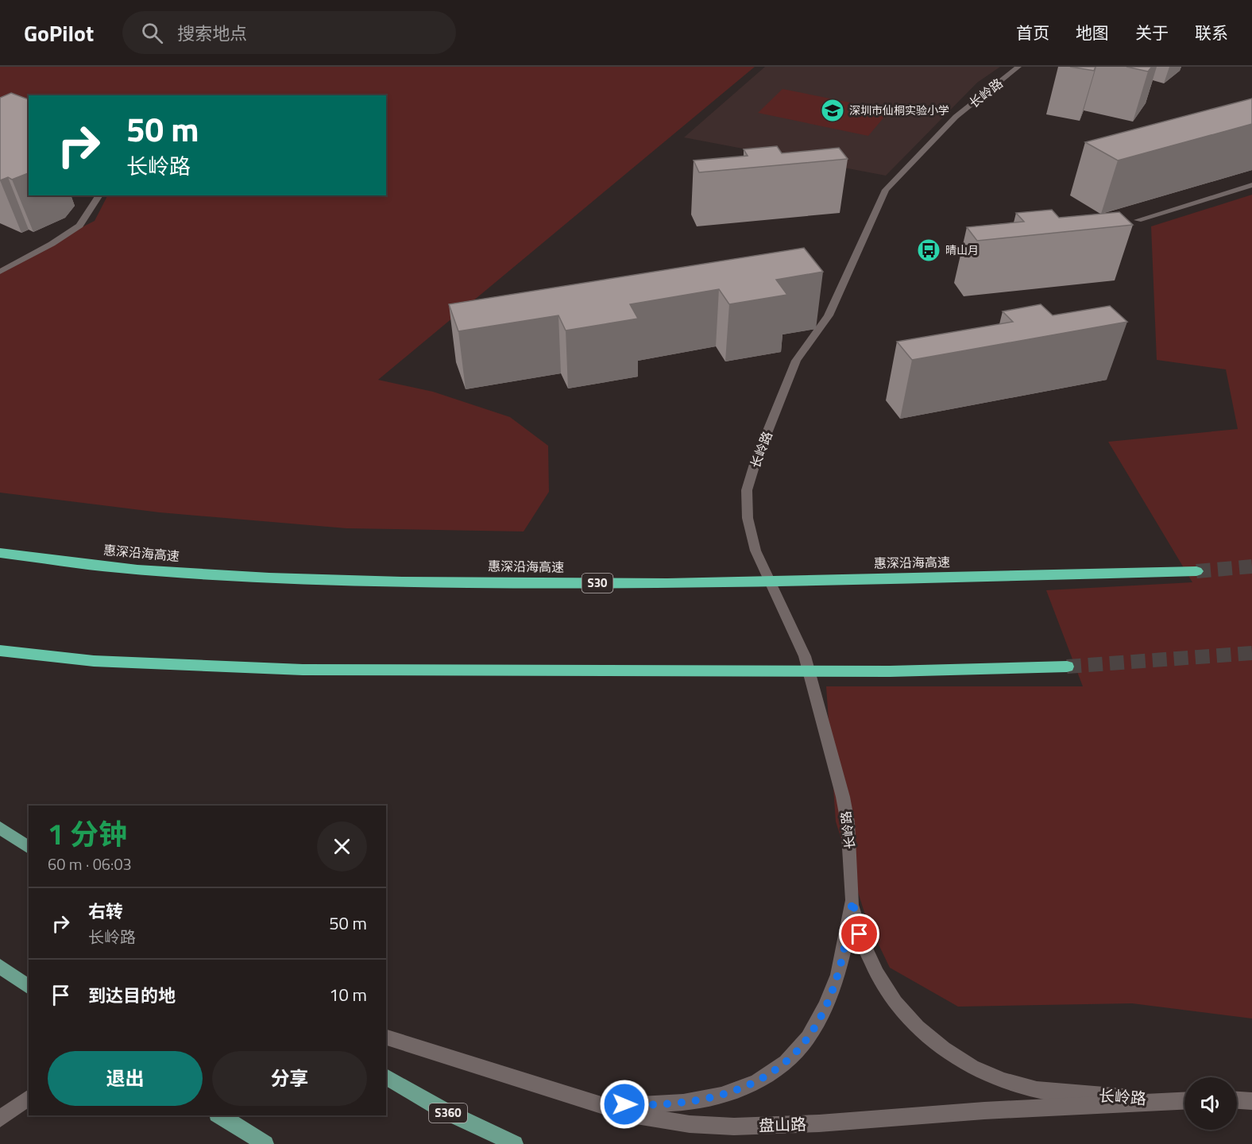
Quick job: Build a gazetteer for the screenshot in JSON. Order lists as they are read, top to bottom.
{
  "streets": {
    "highway": ["惠深沿海高速", "S30"],
    "main road": ["S360"],
    "street": ["长岭路", "盘山路"]
  },
  "crossings": [
    ["长岭路", "盘山路"]
  ],
  "places": {
    "school or university": ["深圳市仙桐实验小学"],
    "bus stop": ["晴山月"]
  },
  "page": {
    "header": "GoPilot",
    "search": "搜索地点",
    "nav": [
      "首页",
      "地图",
      "关于",
      "联系"
    ],
    "turn": ["50 m", "长岭路"],
    "heading": ["1 分钟", "60 m · 06:03"],
    "list": [
      {
        "name": "右转",
        "note": "长岭路",
        "value": "50 m"
      },
      {
        "name": "到达目的地",
        "value": "10 m"
      }
    ],
    "buttons": ["退出", "分享"]
  }
}
